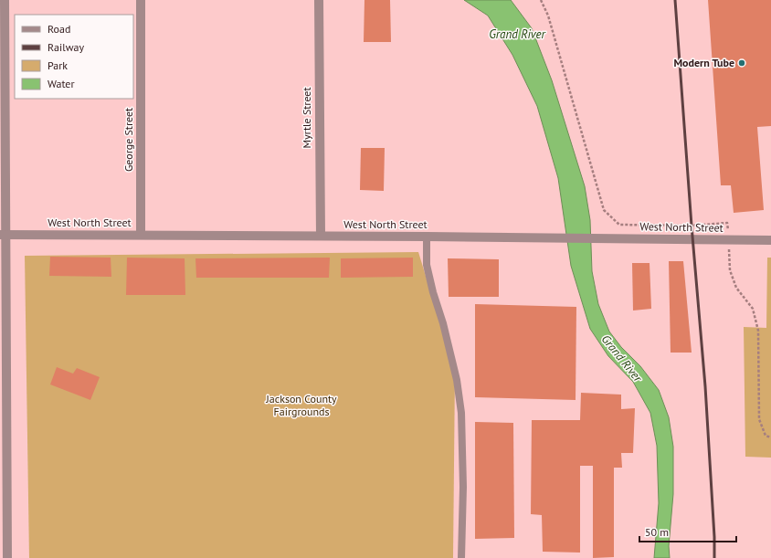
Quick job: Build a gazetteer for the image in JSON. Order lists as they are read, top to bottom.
{
  "streets": {
    "street": ["Myrtle Street", "George Street", "West North Street"]
  },
  "crossings": [
    ["Myrtle Street", "West North Street"],
    ["George Street", "West North Street"]
  ],
  "water": ["Grand River"],
  "parks": ["Jackson County Fairgrounds"],
  "places": ["Modern Tube"],
  "legend": [
    "Road",
    "Railway",
    "Park",
    "Water"
  ],
  "scale_bar": "50 m"
}
